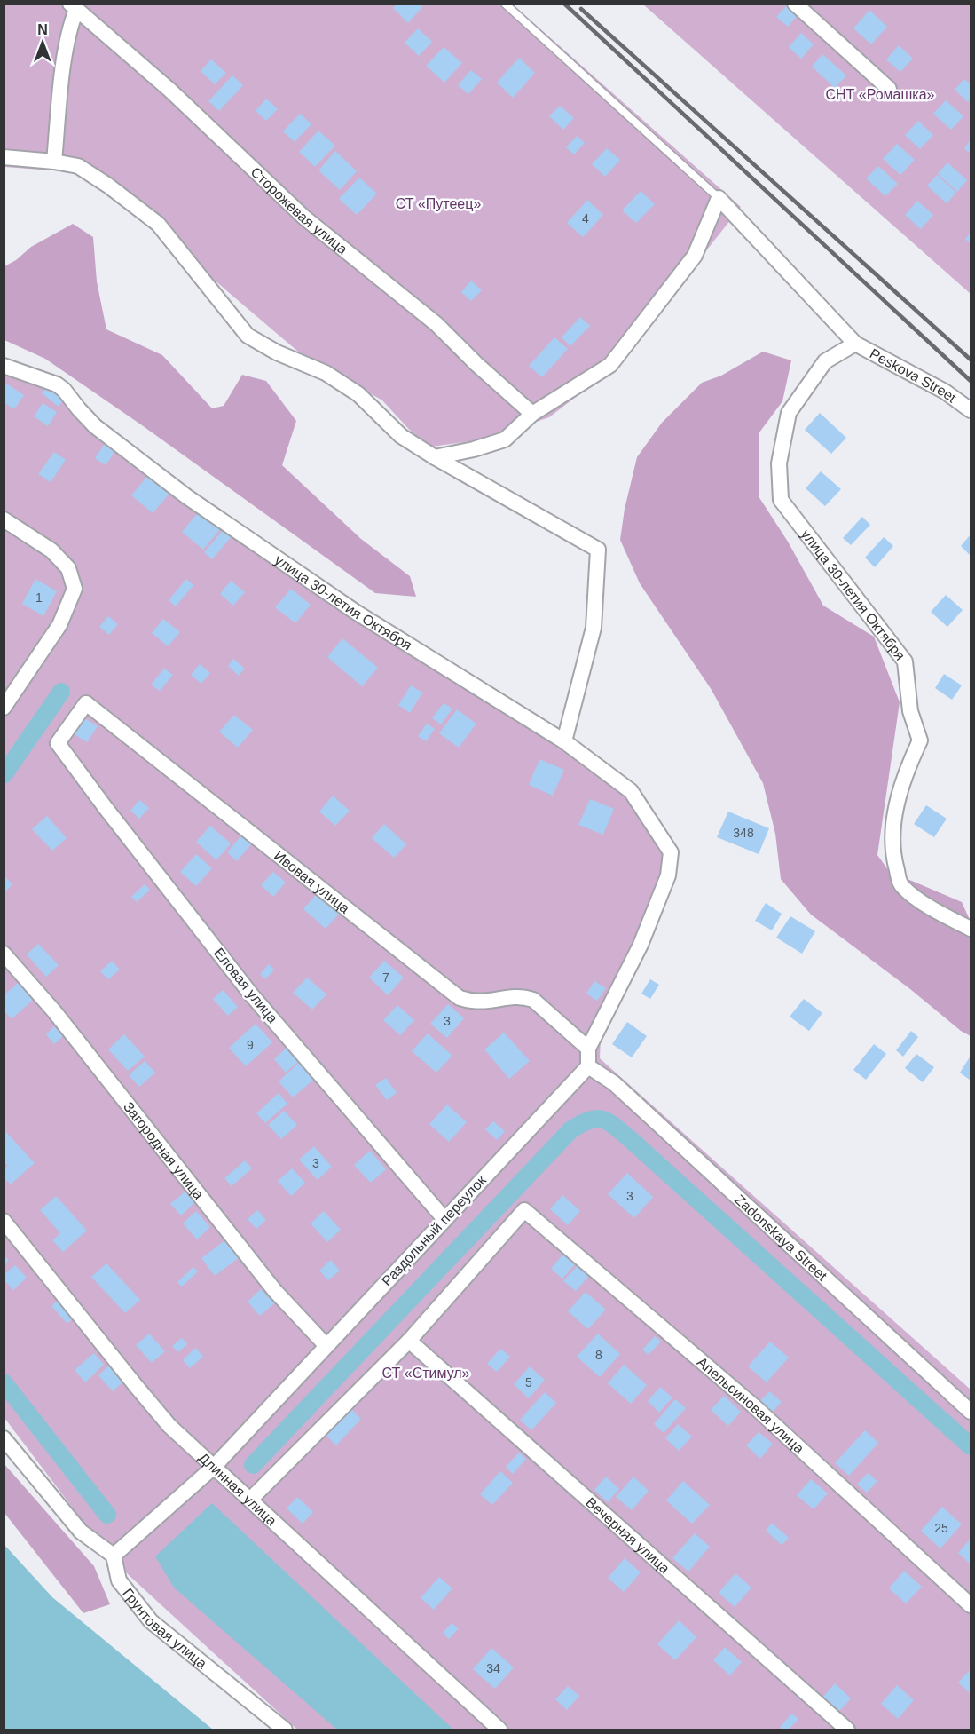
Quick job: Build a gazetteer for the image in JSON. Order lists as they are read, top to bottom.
{
  "streets": {
    "street": [
      "Сторожевая улица",
      "Peskova Street",
      "улица 30-летия Октября",
      "Ивовая улица",
      "Еловая улица",
      "Загородная улица",
      "Раздольный переулок",
      "Zadonskaya Street",
      "Апельсиновая улица",
      "Длинная улица",
      "Вечерняя улица",
      "Грунтовая улица"
    ]
  },
  "crossings": [
    ["Peskova Street", "улица 30-летия Октября"],
    ["улица 30-летия Октября", "Ивовая улица"],
    ["Ивовая улица", "Еловая улица"],
    ["Еловая улица", "Раздольный переулок"],
    ["Загородная улица", "Раздольный переулок"],
    ["Раздольный переулок", "Zadonskaya Street"],
    ["Раздольный переулок", "Длинная улица"],
    ["Раздольный переулок", "Грунтовая улица"],
    ["Апельсиновая улица", "Вечерняя улица"]
  ],
  "parks": ["СНТ «Ромашка»", "СТ «Путеец»", "СТ «Стимул»"],
  "house_numbers": [
    "4",
    "1",
    "348",
    "7",
    "3",
    "9",
    "3",
    "3",
    "8",
    "5",
    "25",
    "34"
  ],
  "north": "top"
}
